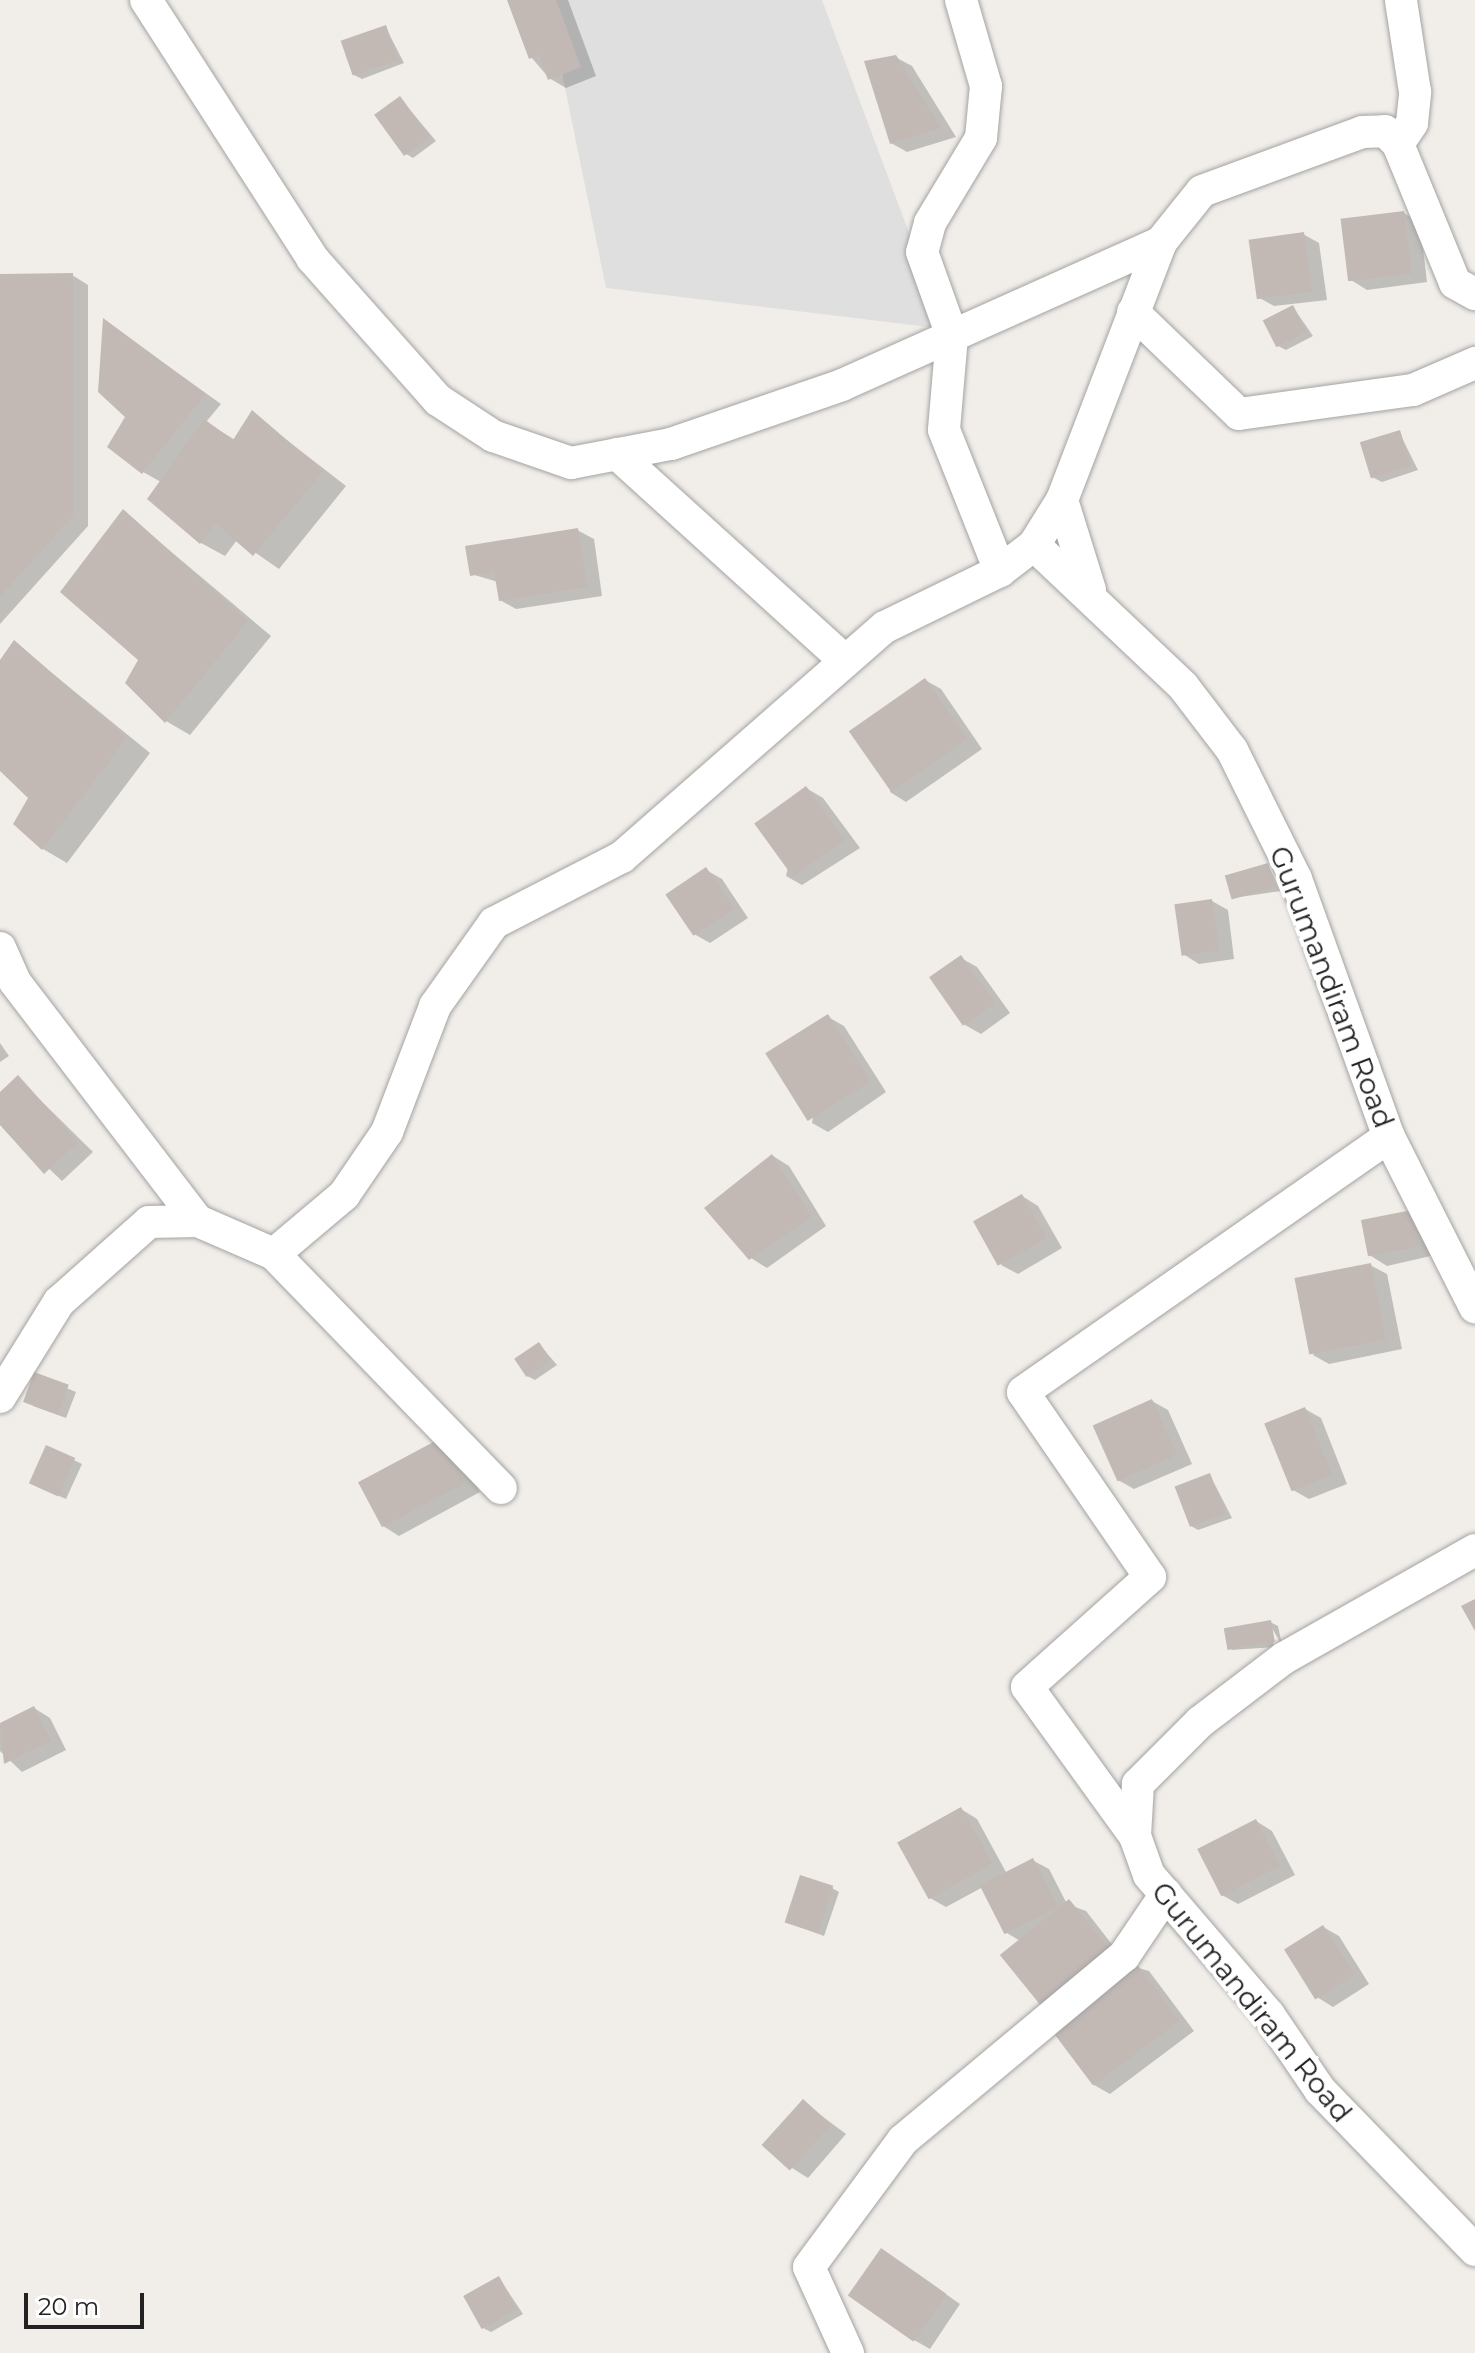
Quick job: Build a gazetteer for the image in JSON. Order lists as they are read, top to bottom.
{
  "streets": {
    "street": ["Gurumandiram Road"]
  },
  "scale_bar": "20 m"
}
